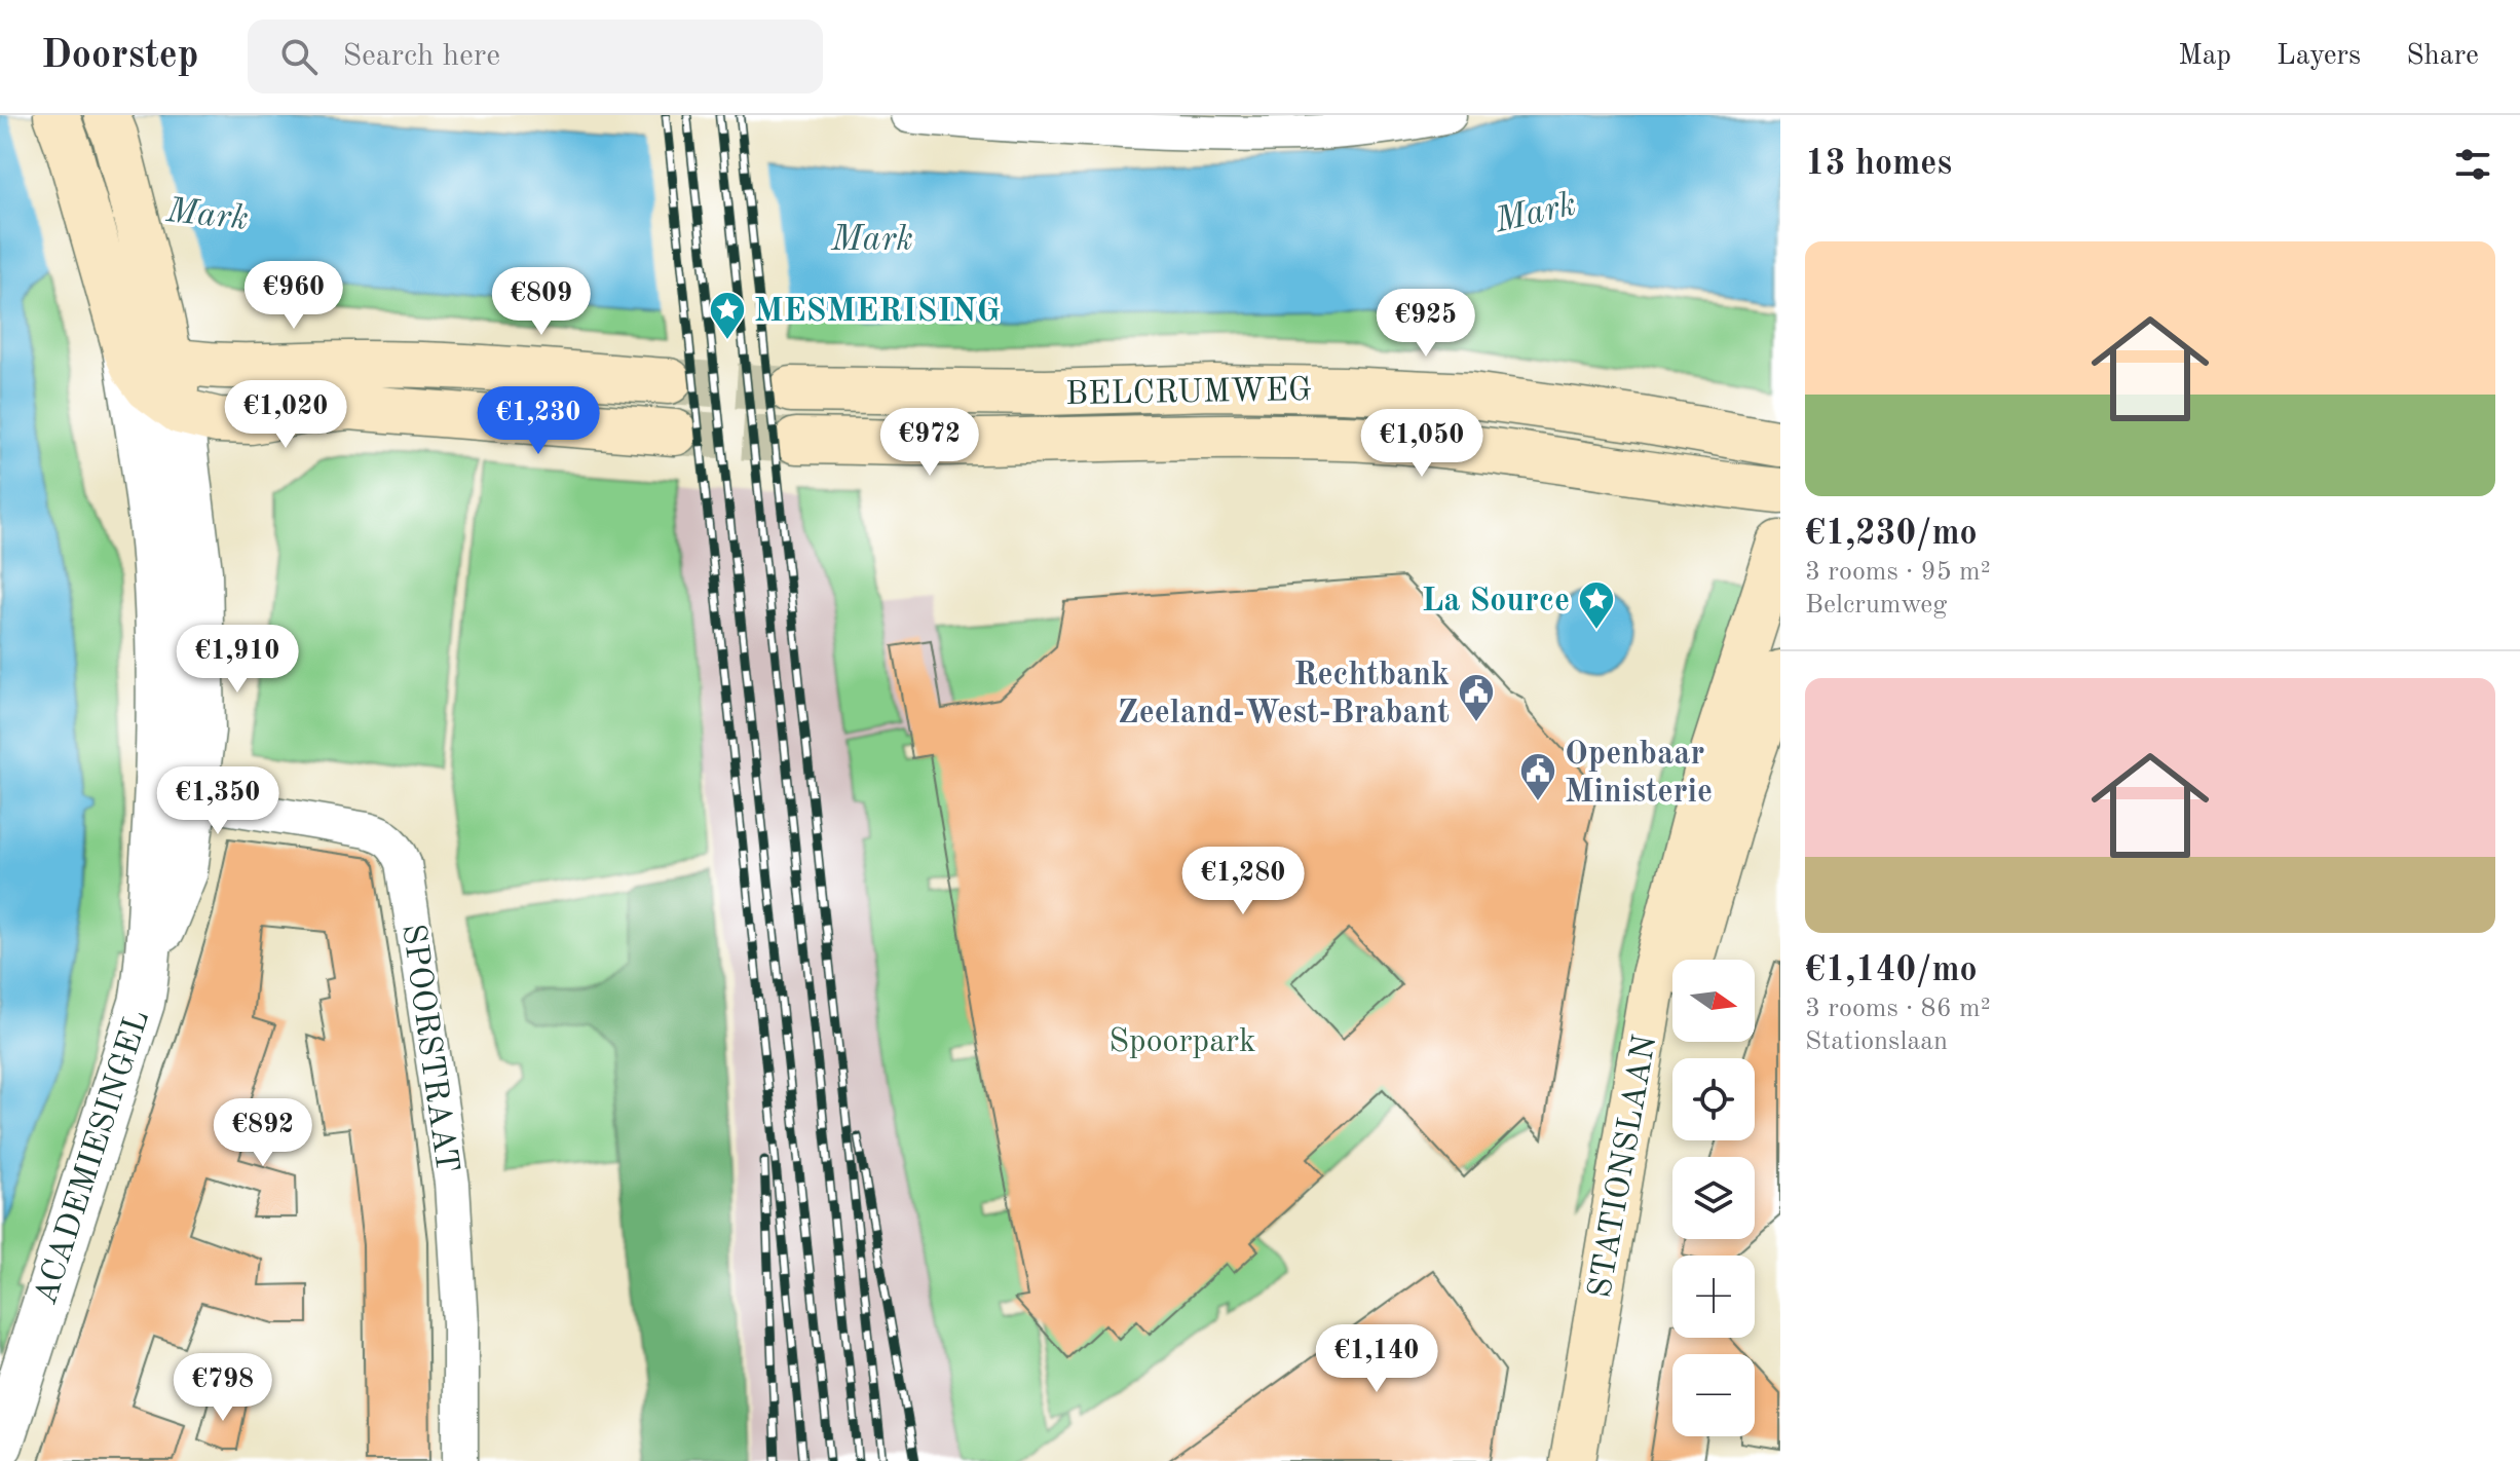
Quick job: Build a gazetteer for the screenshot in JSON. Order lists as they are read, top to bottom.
{
  "streets": {
    "main road": ["BELCRUMWEG", "ACADEMIESINGEL", "STATIONSLAAN"],
    "street": ["SPOORSTRAAT"]
  },
  "crossings": [
    ["SPOORSTRAAT", "ACADEMIESINGEL"]
  ],
  "water": ["Mark"],
  "parks": ["Spoorpark"],
  "places": {
    "place": ["MESMERISING", "La Source"],
    "public building": ["Rechtbank Zeeland-West-Brabant", "Openbaar Ministerie"]
  },
  "north": "right",
  "page": {
    "header": "Doorstep",
    "search": "Search here",
    "nav": ["Map", "Layers", "Share"],
    "heading": "13 homes",
    "list": [
      {
        "name": "€1,230/mo",
        "note": "3 rooms · 95 m² · Belcrumweg"
      },
      {
        "name": "€1,140/mo",
        "note": "3 rooms · 86 m² · Stationslaan"
      }
    ],
    "price": [
      "€960",
      "€809",
      "€925",
      "€1,020",
      "€1,230",
      "€972",
      "€1,050",
      "€1,910",
      "€1,350",
      "€1,280",
      "€892",
      "€1,140",
      "€798"
    ],
    "map_buttons": ["+", "−"]
  }
}
